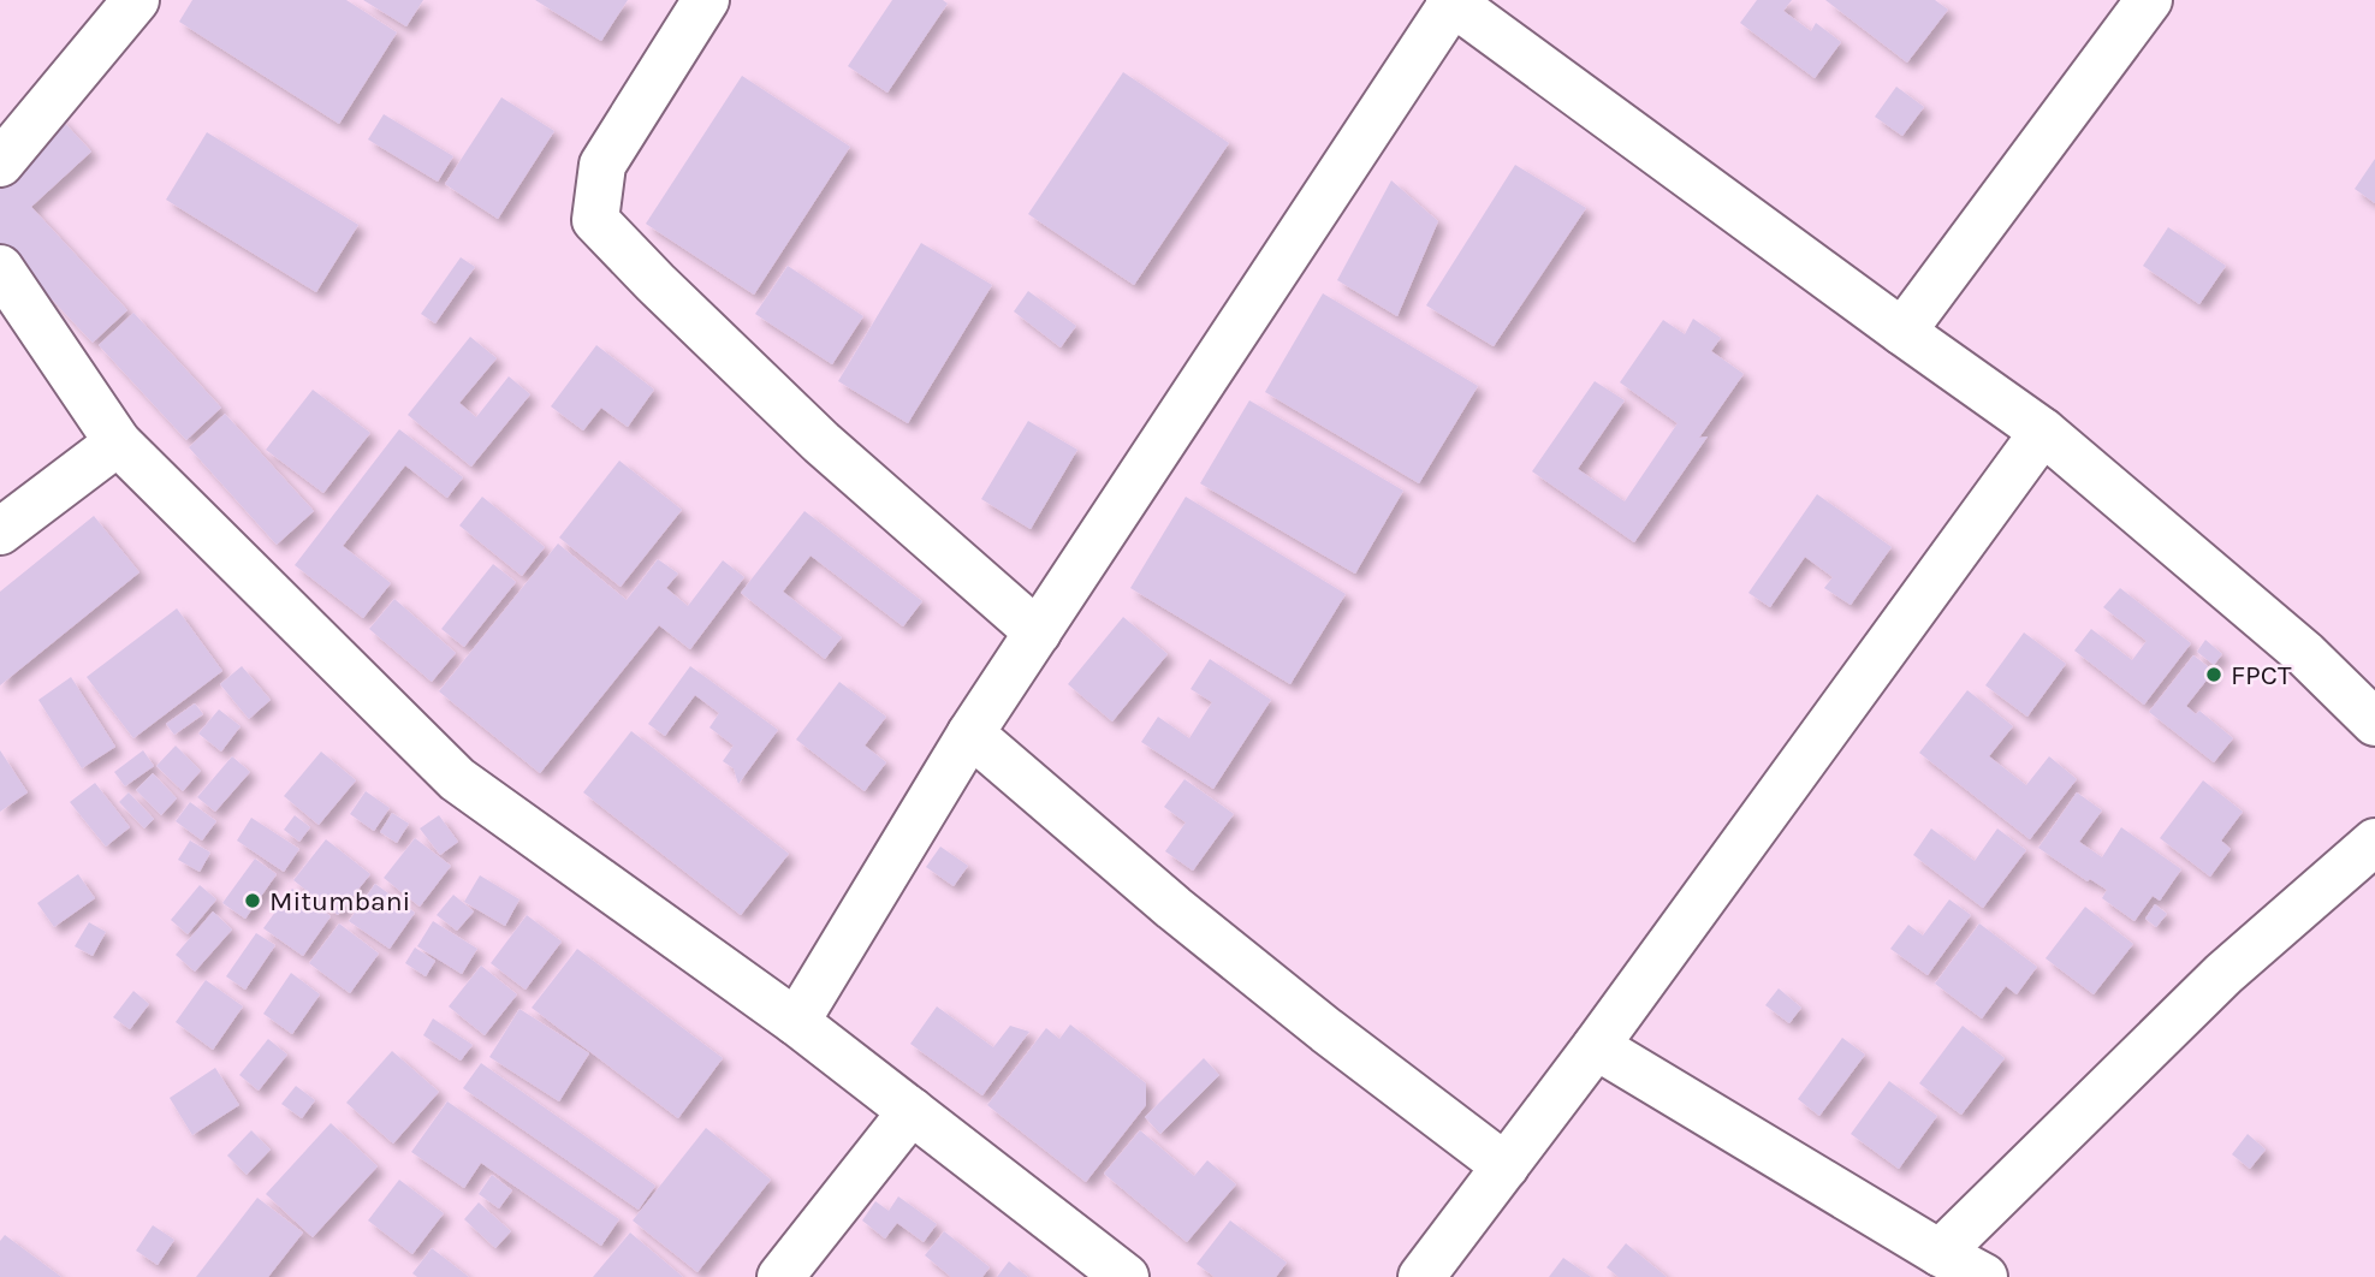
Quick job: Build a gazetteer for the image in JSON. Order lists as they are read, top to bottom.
{
  "places": ["FPCT", "Mitumbani"]
}
